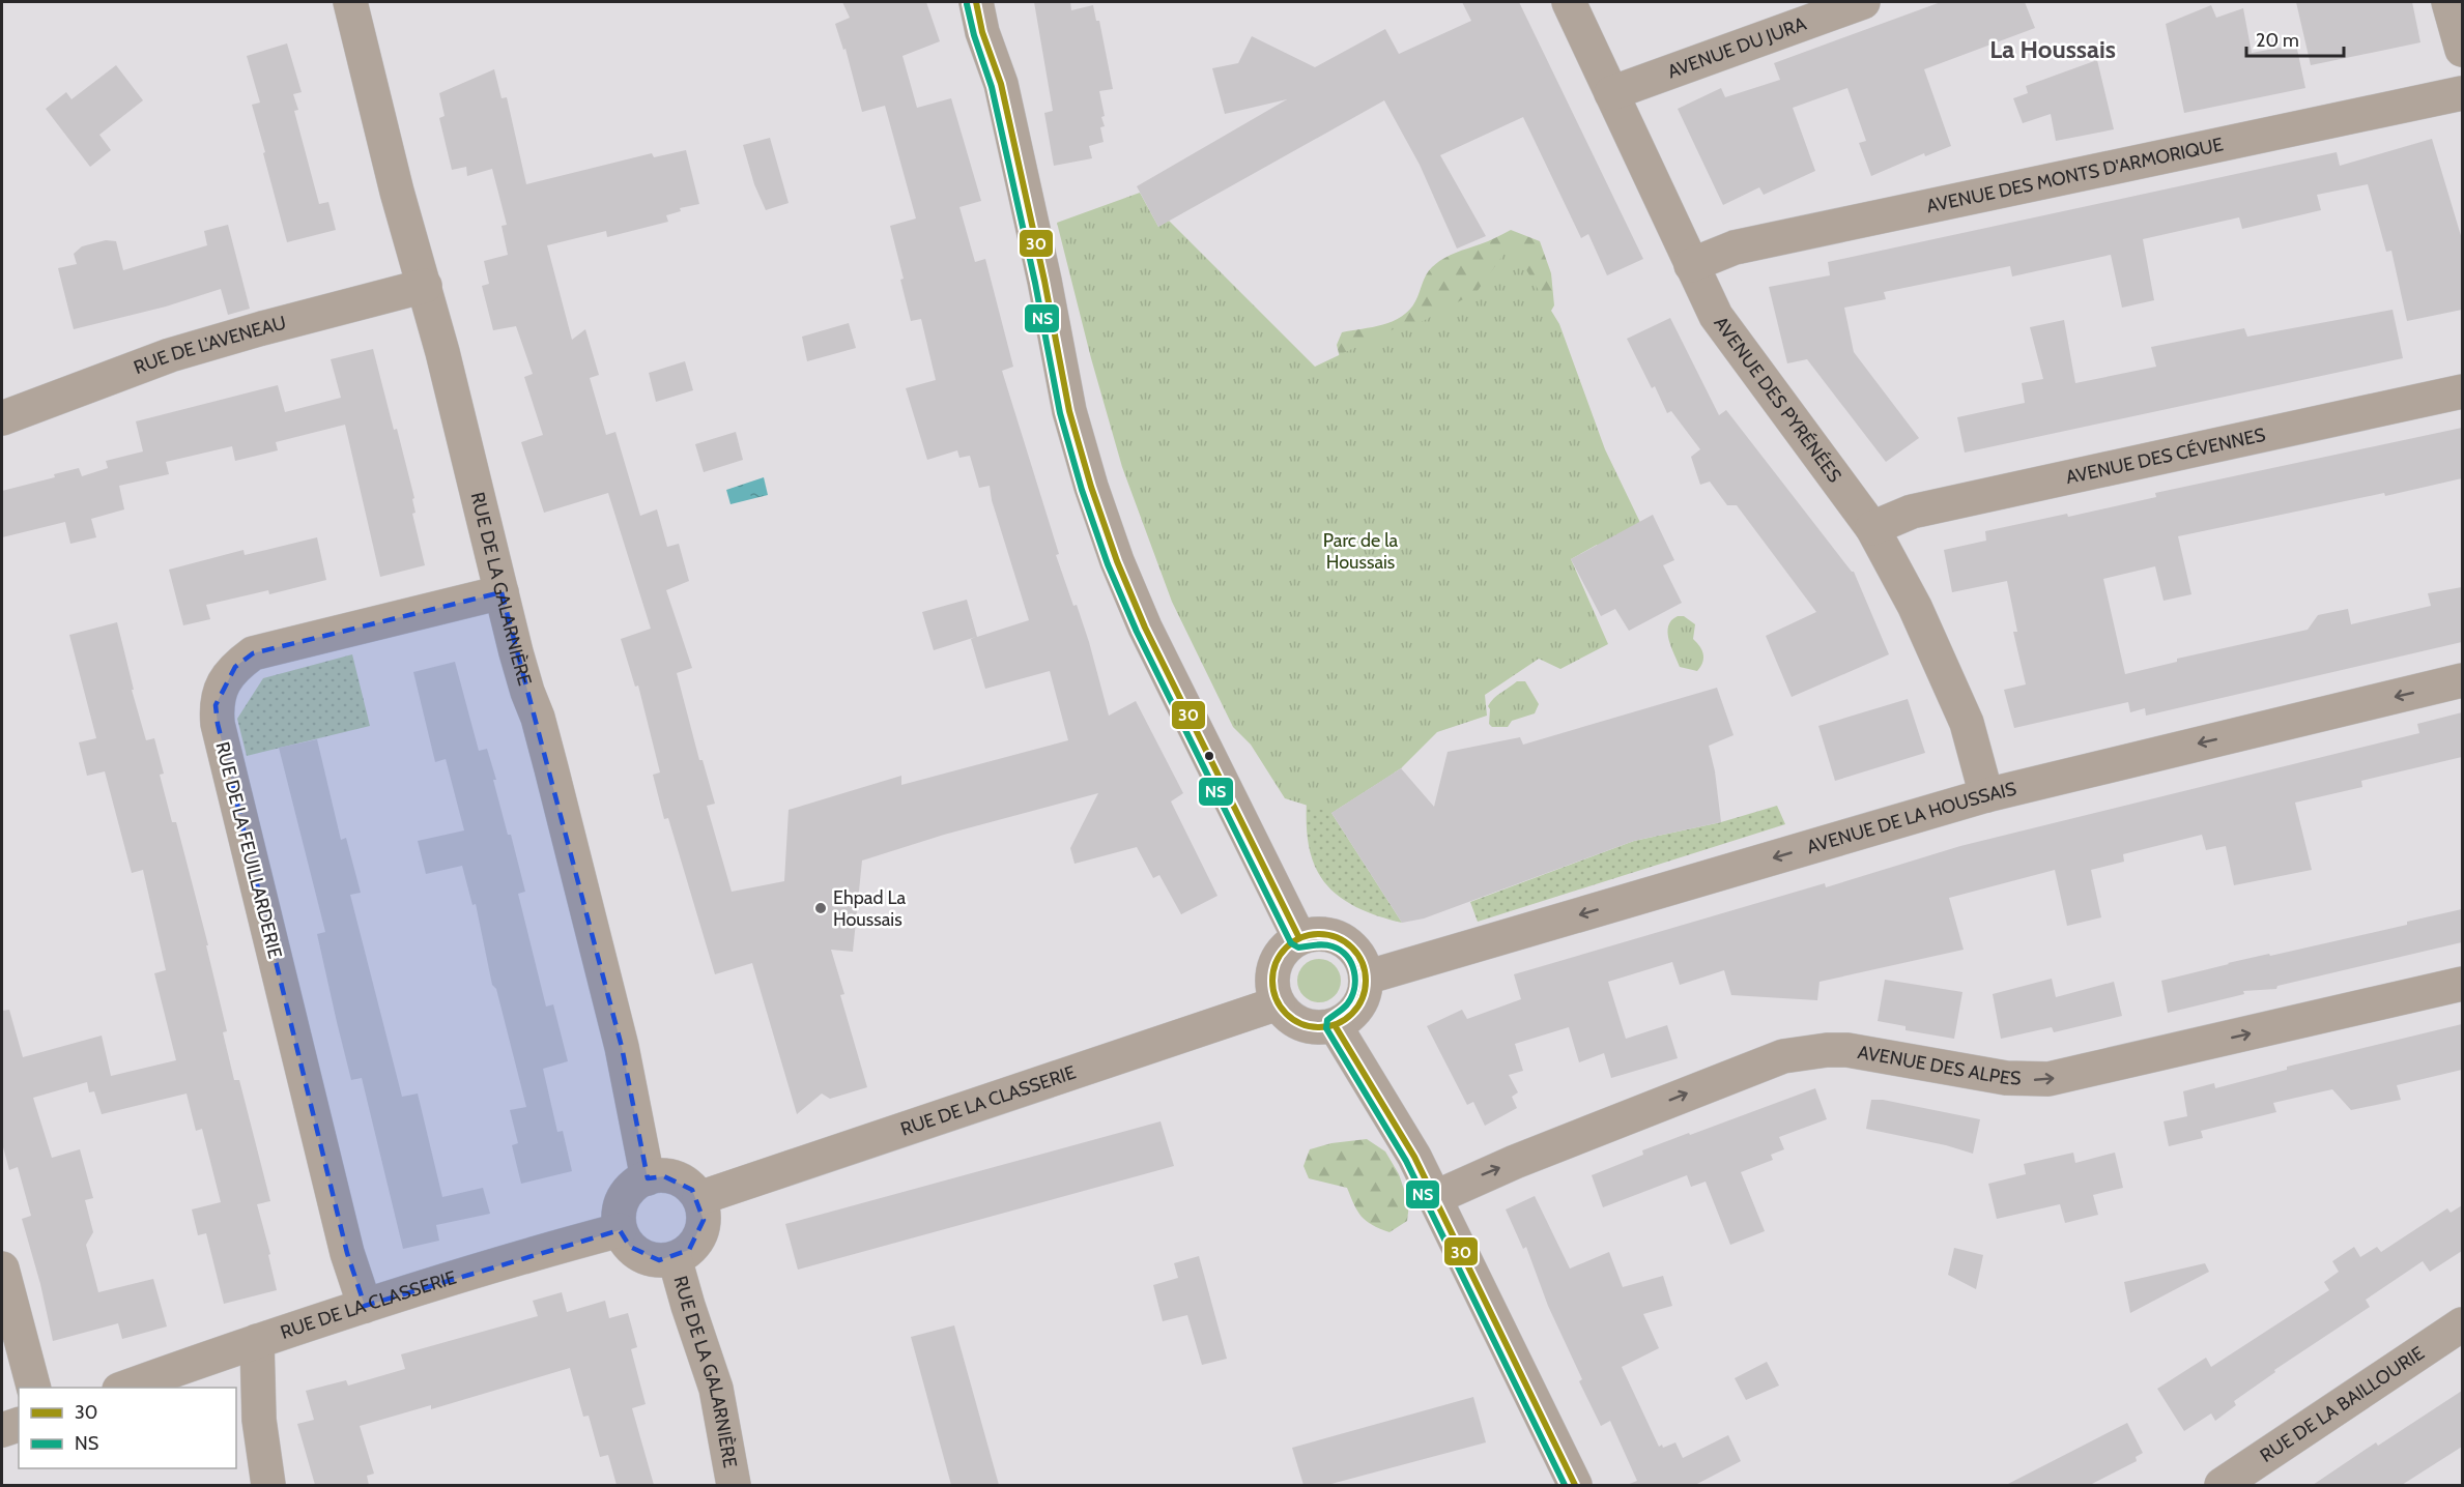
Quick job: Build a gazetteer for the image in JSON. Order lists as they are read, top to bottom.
{
  "streets": {
    "street": [
      "AVENUE DU JURA",
      "AVENUE DES MONTS D'ARMORIQUE",
      "RUE DE L'AVENEAU",
      "AVENUE DES PYRÉNÉES",
      "AVENUE DES CÉVENNES",
      "RUE DE LA GALARNIÈRE",
      "AVENUE DE LA HOUSSAIS",
      "RUE DE LA FEUILLARDERIE",
      "AVENUE DES ALPES",
      "RUE DE LA CLASSERIE",
      "RUE DE LA BAILLOURIE"
    ]
  },
  "crossings": [
    ["AVENUE DU JURA", "AVENUE DES PYRÉNÉES"],
    ["AVENUE DES MONTS D'ARMORIQUE", "AVENUE DES PYRÉNÉES"],
    ["RUE DE L'AVENEAU", "RUE DE LA GALARNIÈRE"],
    ["AVENUE DES PYRÉNÉES", "AVENUE DES CÉVENNES"],
    ["AVENUE DES PYRÉNÉES", "AVENUE DE LA HOUSSAIS"],
    ["RUE DE LA GALARNIÈRE", "RUE DE LA FEUILLARDERIE"],
    ["RUE DE LA GALARNIÈRE", "RUE DE LA CLASSERIE"],
    ["AVENUE DE LA HOUSSAIS", "RUE DE LA CLASSERIE"],
    ["RUE DE LA FEUILLARDERIE", "RUE DE LA CLASSERIE"]
  ],
  "one_way": ["AVENUE DE LA HOUSSAIS", "AVENUE DES ALPES"],
  "districts": ["La Houssais"],
  "parks": ["Parc de la Houssais"],
  "places": ["Ehpad La Houssais"],
  "lines": ["transit line 30", "transit line NS"],
  "legend": ["30", "NS"],
  "scale_bar": "20 m"
}
